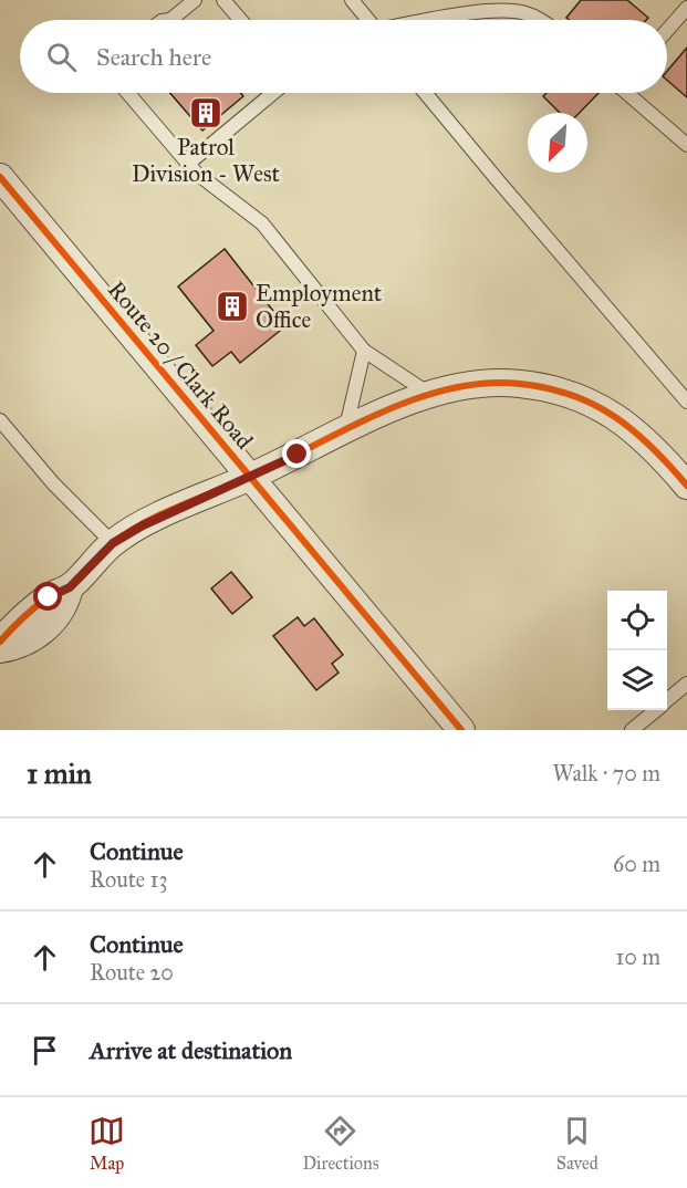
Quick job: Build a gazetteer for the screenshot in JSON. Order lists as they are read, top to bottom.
{
  "streets": {
    "street": ["Route 20 / Clark Road"]
  },
  "places": {
    "building": ["Patrol Division - West", "Employment Office"]
  },
  "north": "bottom left",
  "page": {
    "search": "Search here",
    "heading": ["1 min", "Walk · 70 m"],
    "list": [
      ["Continue", "Route 13", "60 m"],
      ["Continue", "Route 20", "10 m"],
      "Arrive at destination"
    ],
    "nav": ["Map", "Directions", "Saved"]
  }
}
